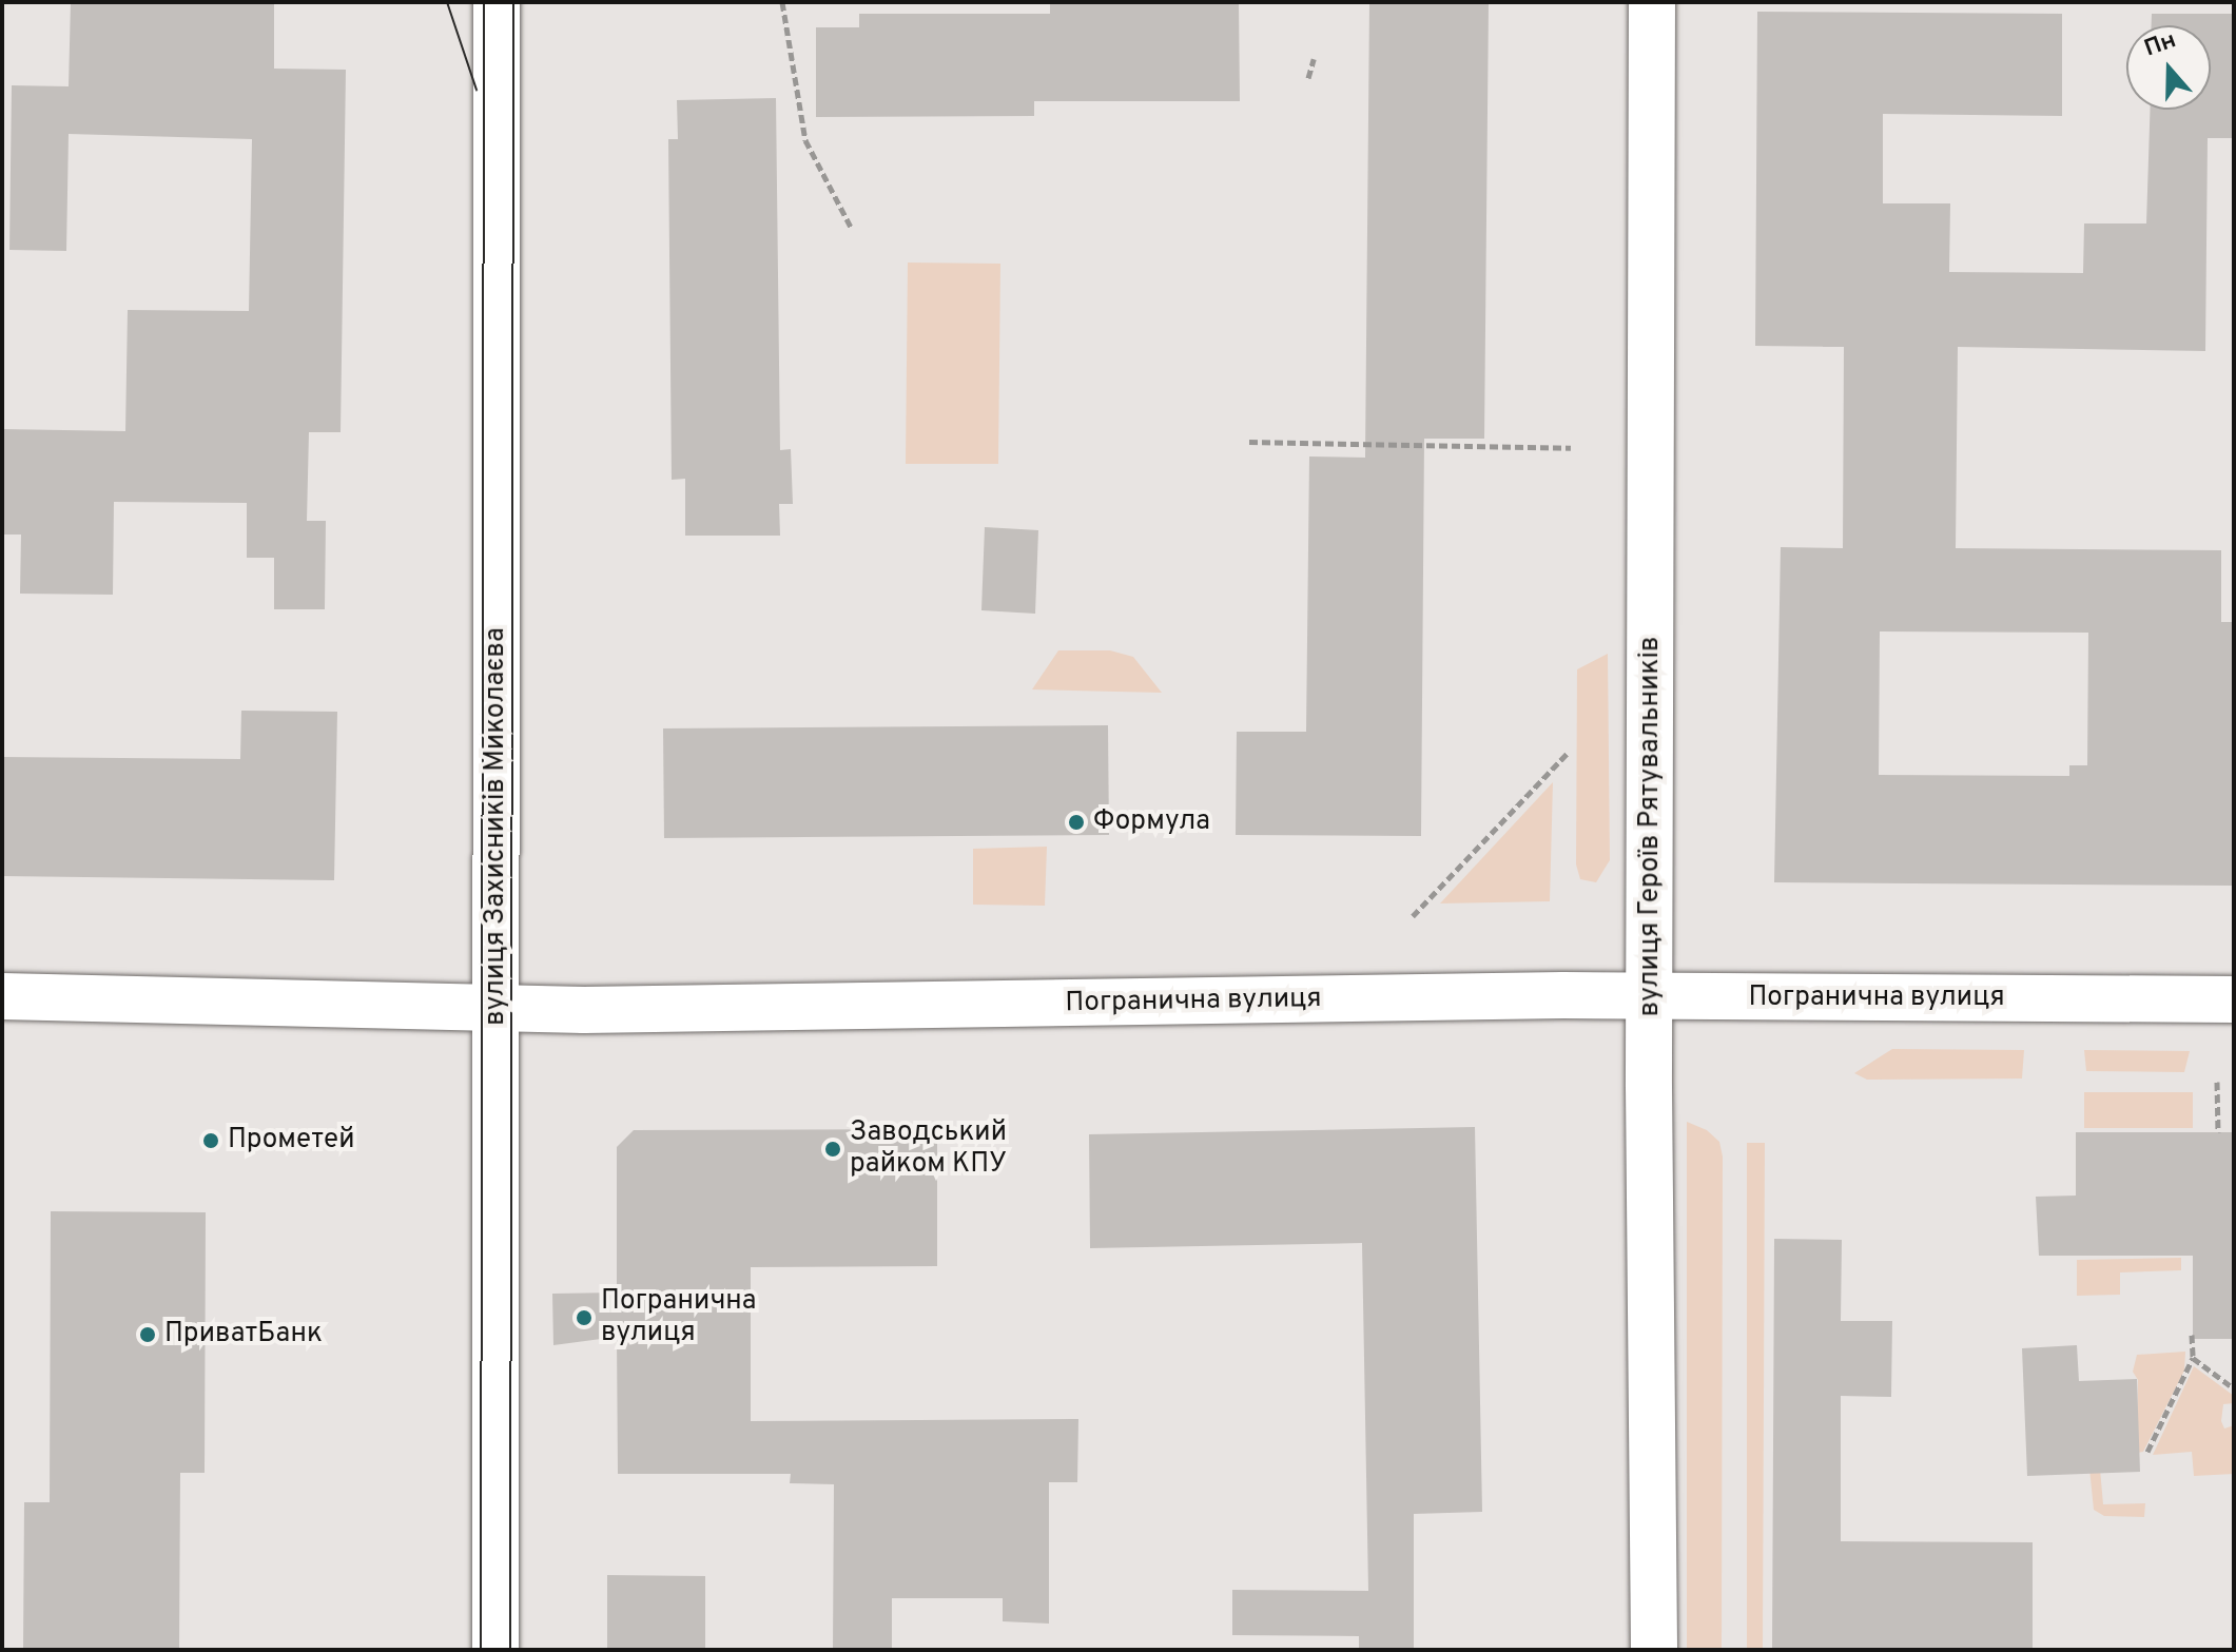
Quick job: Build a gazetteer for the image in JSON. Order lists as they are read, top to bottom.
{
  "streets": {
    "street": ["вулиця Захисників Миколаєва", "вулиця Героїв Рятувальників", "Погранична вулиця"]
  },
  "crossings": [
    ["вулиця Захисників Миколаєва", "Погранична вулиця"],
    ["вулиця Героїв Рятувальників", "Погранична вулиця"]
  ],
  "places": [
    "Формула",
    "Прометей",
    "Заводський райком КПУ",
    "Погранична вулиця",
    "ПриватБанк"
  ],
  "north": "top"
}
